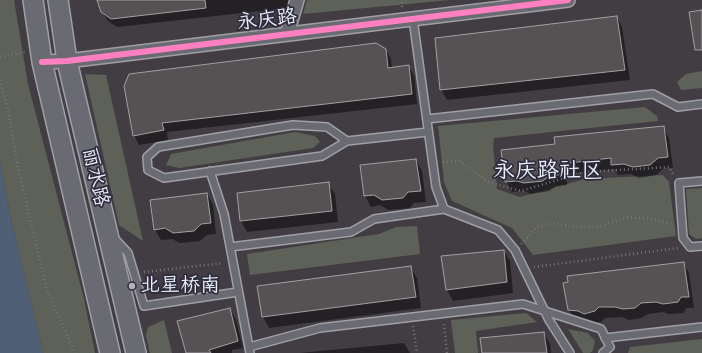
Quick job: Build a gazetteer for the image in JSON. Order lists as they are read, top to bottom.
{
  "streets": {
    "main road": ["丽水路"],
    "street": ["永庆路"]
  },
  "crossings": [
    ["永庆路", "丽水路"]
  ],
  "districts": ["永庆路社区"],
  "places": ["北星桥南"]
}
